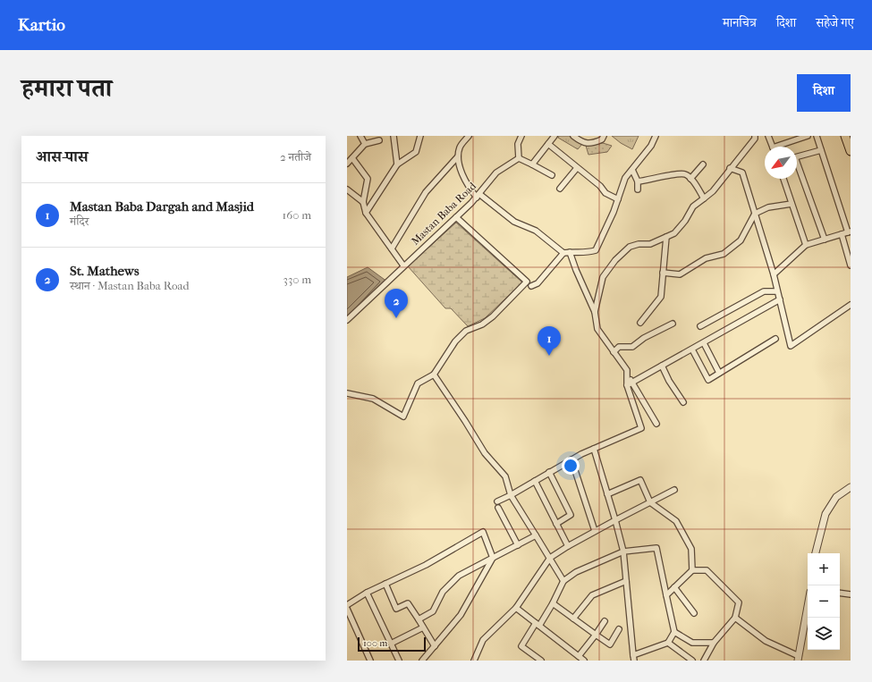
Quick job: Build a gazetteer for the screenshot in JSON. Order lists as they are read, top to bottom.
{
  "streets": {
    "street": ["Mastan Baba Road"]
  },
  "scale_bar": "100 m",
  "north": "bottom left",
  "page": {
    "header": "Kartio",
    "nav": ["मानचित्र", "दिशा", "सहेजे गए"],
    "title": "हमारा पता",
    "buttons": "दिशा",
    "heading": ["आस-पास", "2 नतीजे"],
    "list": [
      {
        "mark": "1",
        "name": "Mastan Baba Dargah and Masjid",
        "note": "मंदिर",
        "value": "160 m"
      },
      {
        "mark": "2",
        "name": "St. Mathews",
        "note": "स्थान · Mastan Baba Road",
        "value": "330 m"
      }
    ],
    "pins": ["2", "1"],
    "map_buttons": ["+", "−"],
    "scale": "100 m"
  }
}
